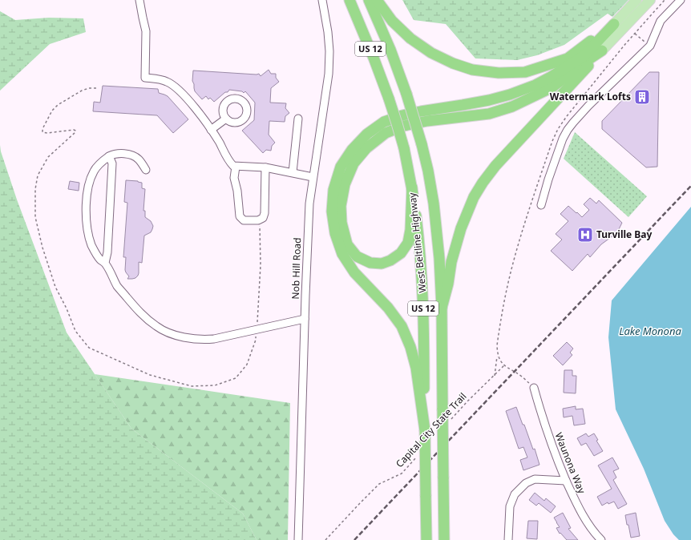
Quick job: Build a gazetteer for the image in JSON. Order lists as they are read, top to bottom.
{
  "streets": {
    "highway": ["US 12", "West Beltline Highway"],
    "street": ["Nob Hill Road", "Waunona Way"],
    "path": ["Capital City State Trail"]
  },
  "crossings": [
    ["Capital City State Trail", "Waunona Way"]
  ],
  "water": ["Lake Monona"],
  "places": {
    "building": ["Watermark Lofts"],
    "hospital": ["Turville Bay"]
  }
}
